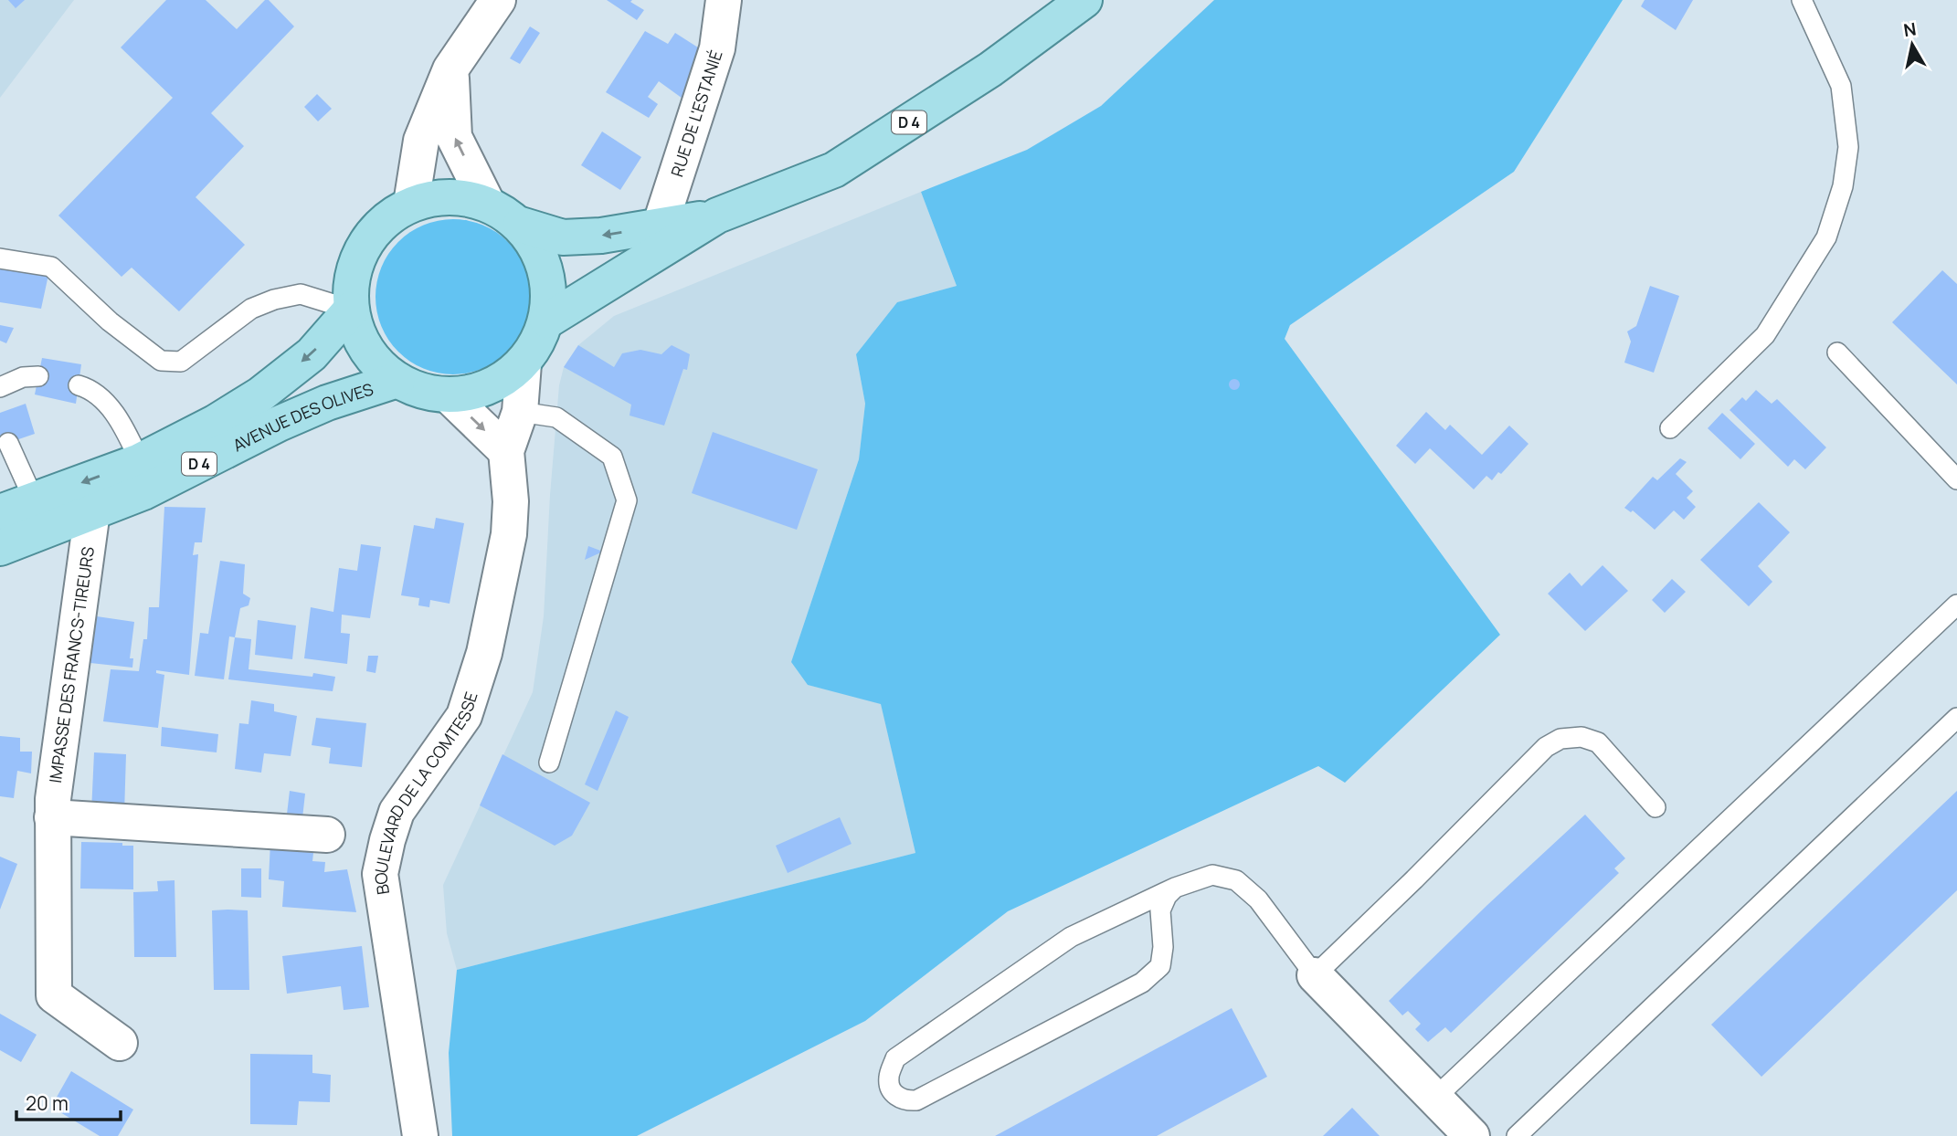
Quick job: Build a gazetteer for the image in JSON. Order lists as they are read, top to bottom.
{
  "streets": {
    "main road": ["D 4", "AVENUE DES OLIVES"],
    "street": ["RUE DE L'ESTANIÉ", "IMPASSE DES FRANCS-TIREURS", "BOULEVARD DE LA COMTESSE"]
  },
  "crossings": [
    ["RUE DE L'ESTANIÉ", "D 4"],
    ["D 4", "AVENUE DES OLIVES"],
    ["D 4", "BOULEVARD DE LA COMTESSE"],
    ["AVENUE DES OLIVES", "IMPASSE DES FRANCS-TIREURS"],
    ["AVENUE DES OLIVES", "BOULEVARD DE LA COMTESSE"]
  ],
  "scale_bar": "20 m",
  "north": "top"
}
